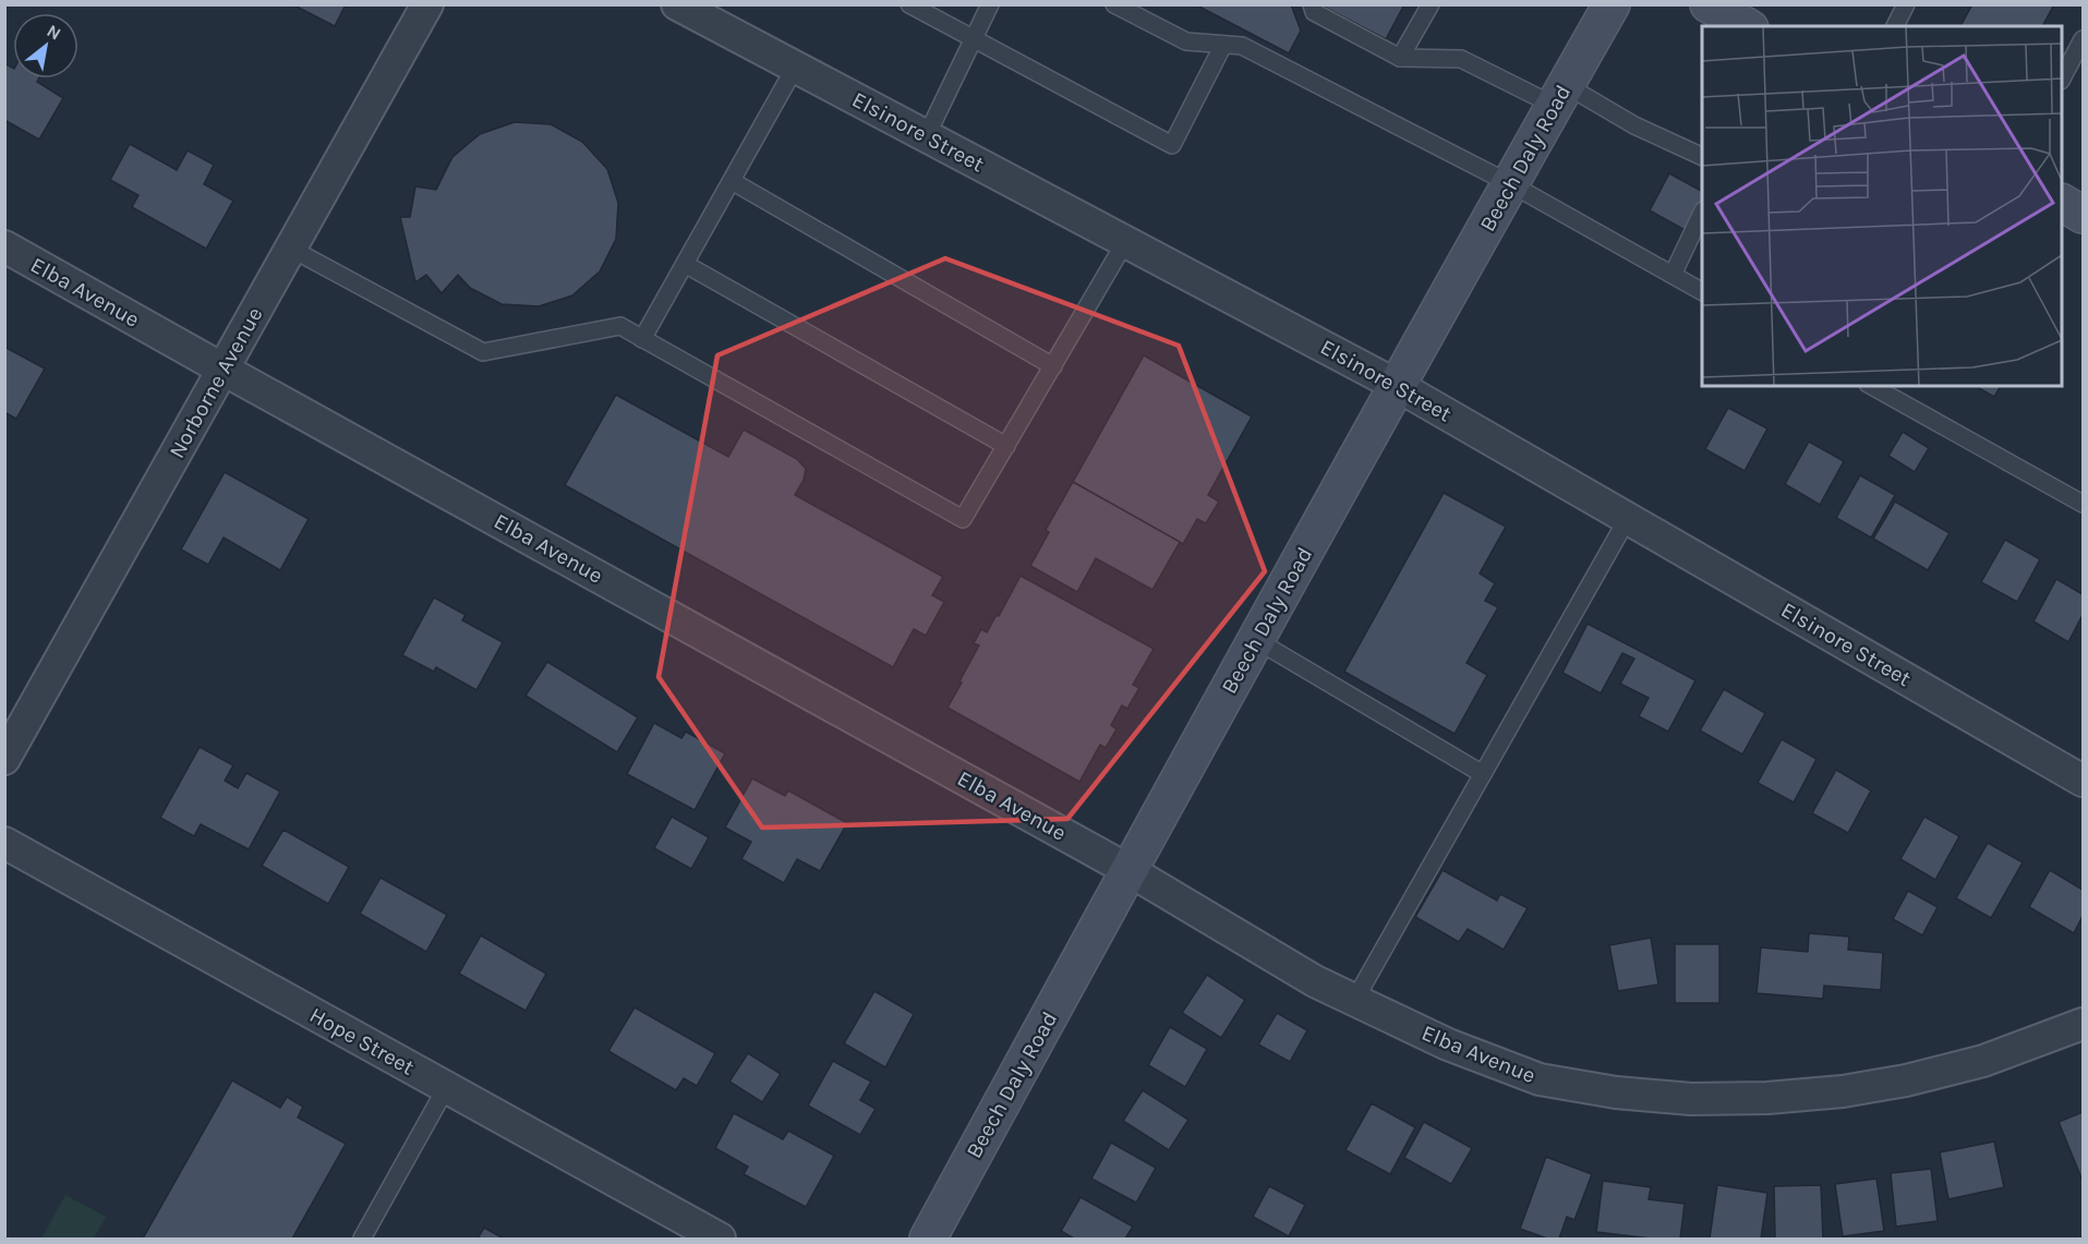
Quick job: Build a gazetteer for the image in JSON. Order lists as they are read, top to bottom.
{
  "streets": {
    "main road": ["Beech Daly Road"],
    "street": [
      "Elsinore Street",
      "Elba Avenue",
      "Norborne Avenue",
      "Hope Street"
    ]
  },
  "crossings": [
    ["Elsinore Street", "Beech Daly Road"],
    ["Beech Daly Road", "Elba Avenue"],
    ["Elba Avenue", "Norborne Avenue"]
  ],
  "north": "top right"
}
